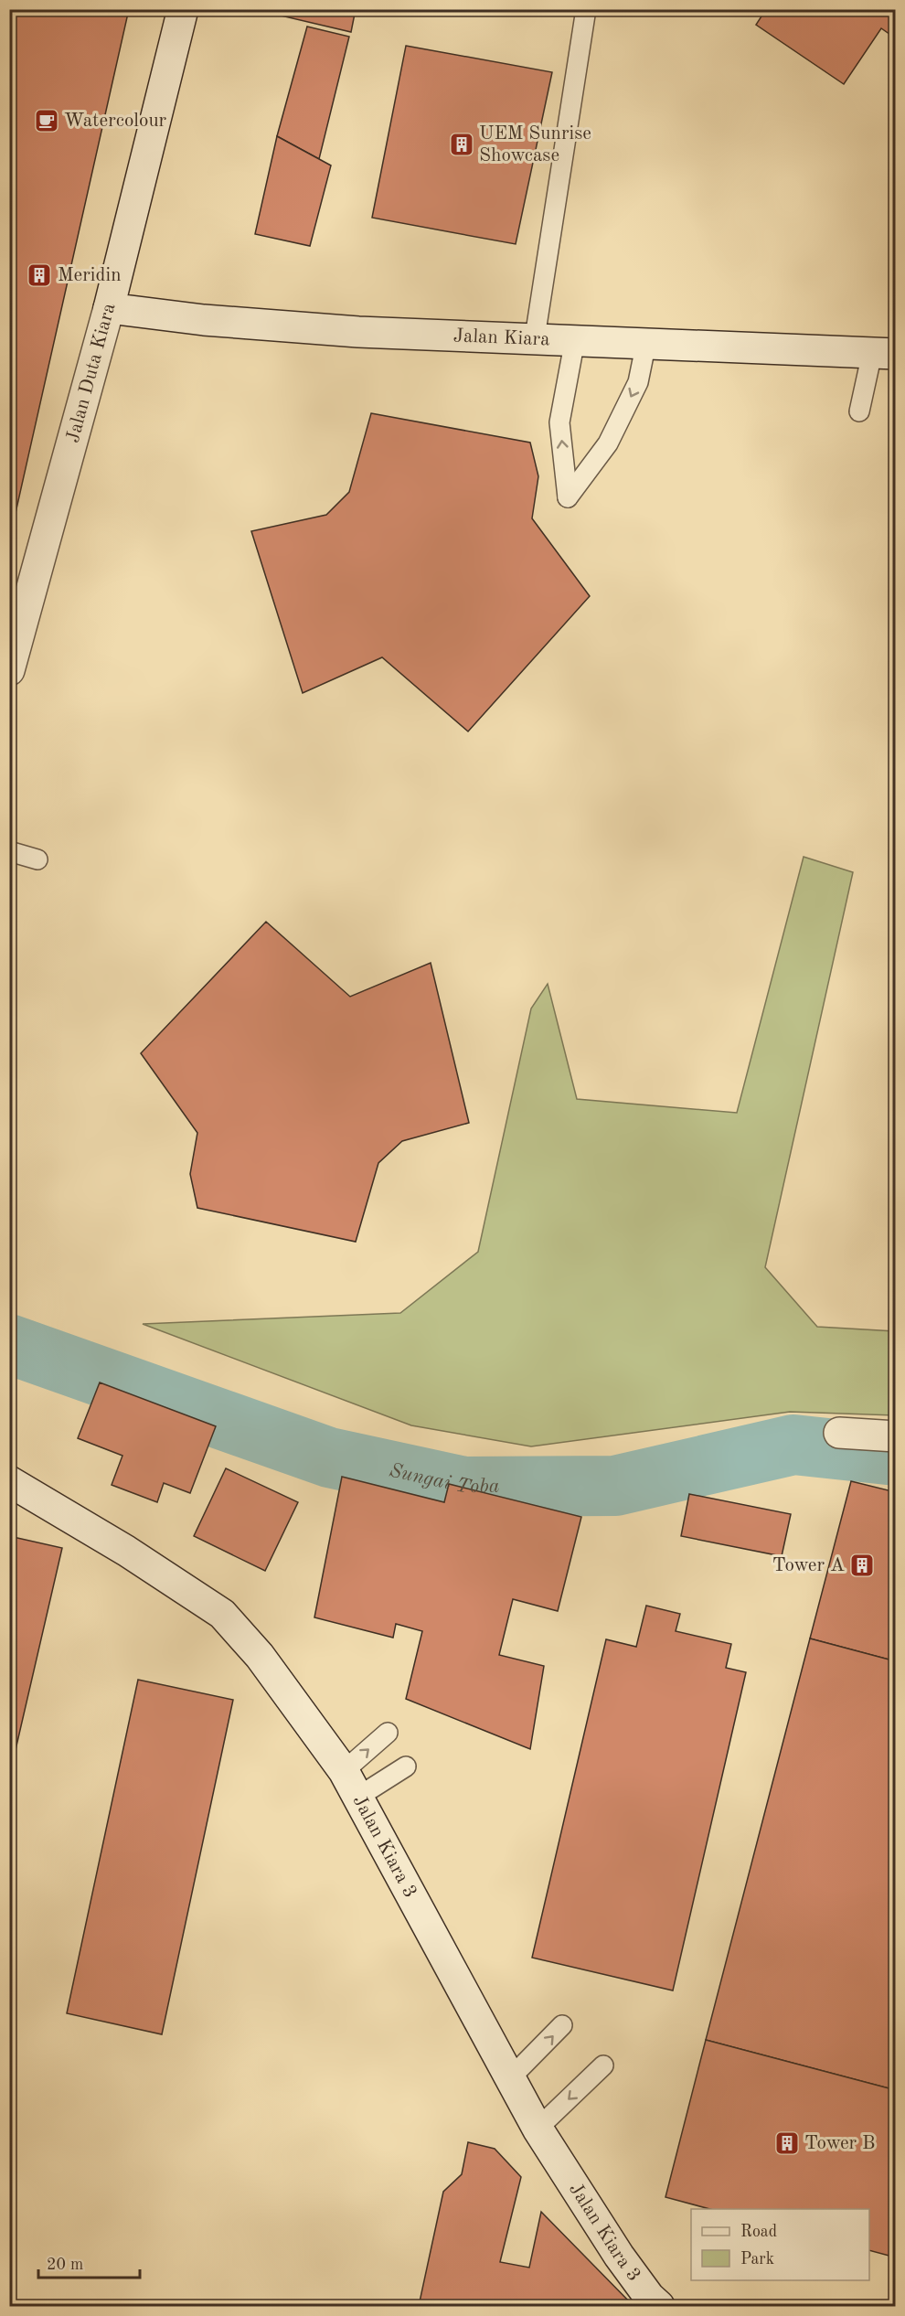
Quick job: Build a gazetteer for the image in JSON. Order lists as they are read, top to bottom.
{
  "streets": {
    "street": ["Jalan Kiara", "Jalan Duta Kiara", "Jalan Kiara 3"]
  },
  "crossings": [
    ["Jalan Kiara", "Jalan Duta Kiara"]
  ],
  "water": ["Sungai Toba"],
  "places": {
    "cafe": ["Watercolour"],
    "building": [
      "UEM Sunrise Showcase",
      "Meridin",
      "Tower A",
      "Tower B"
    ]
  },
  "legend": ["Road", "Park"],
  "scale_bar": "20 m"
}
